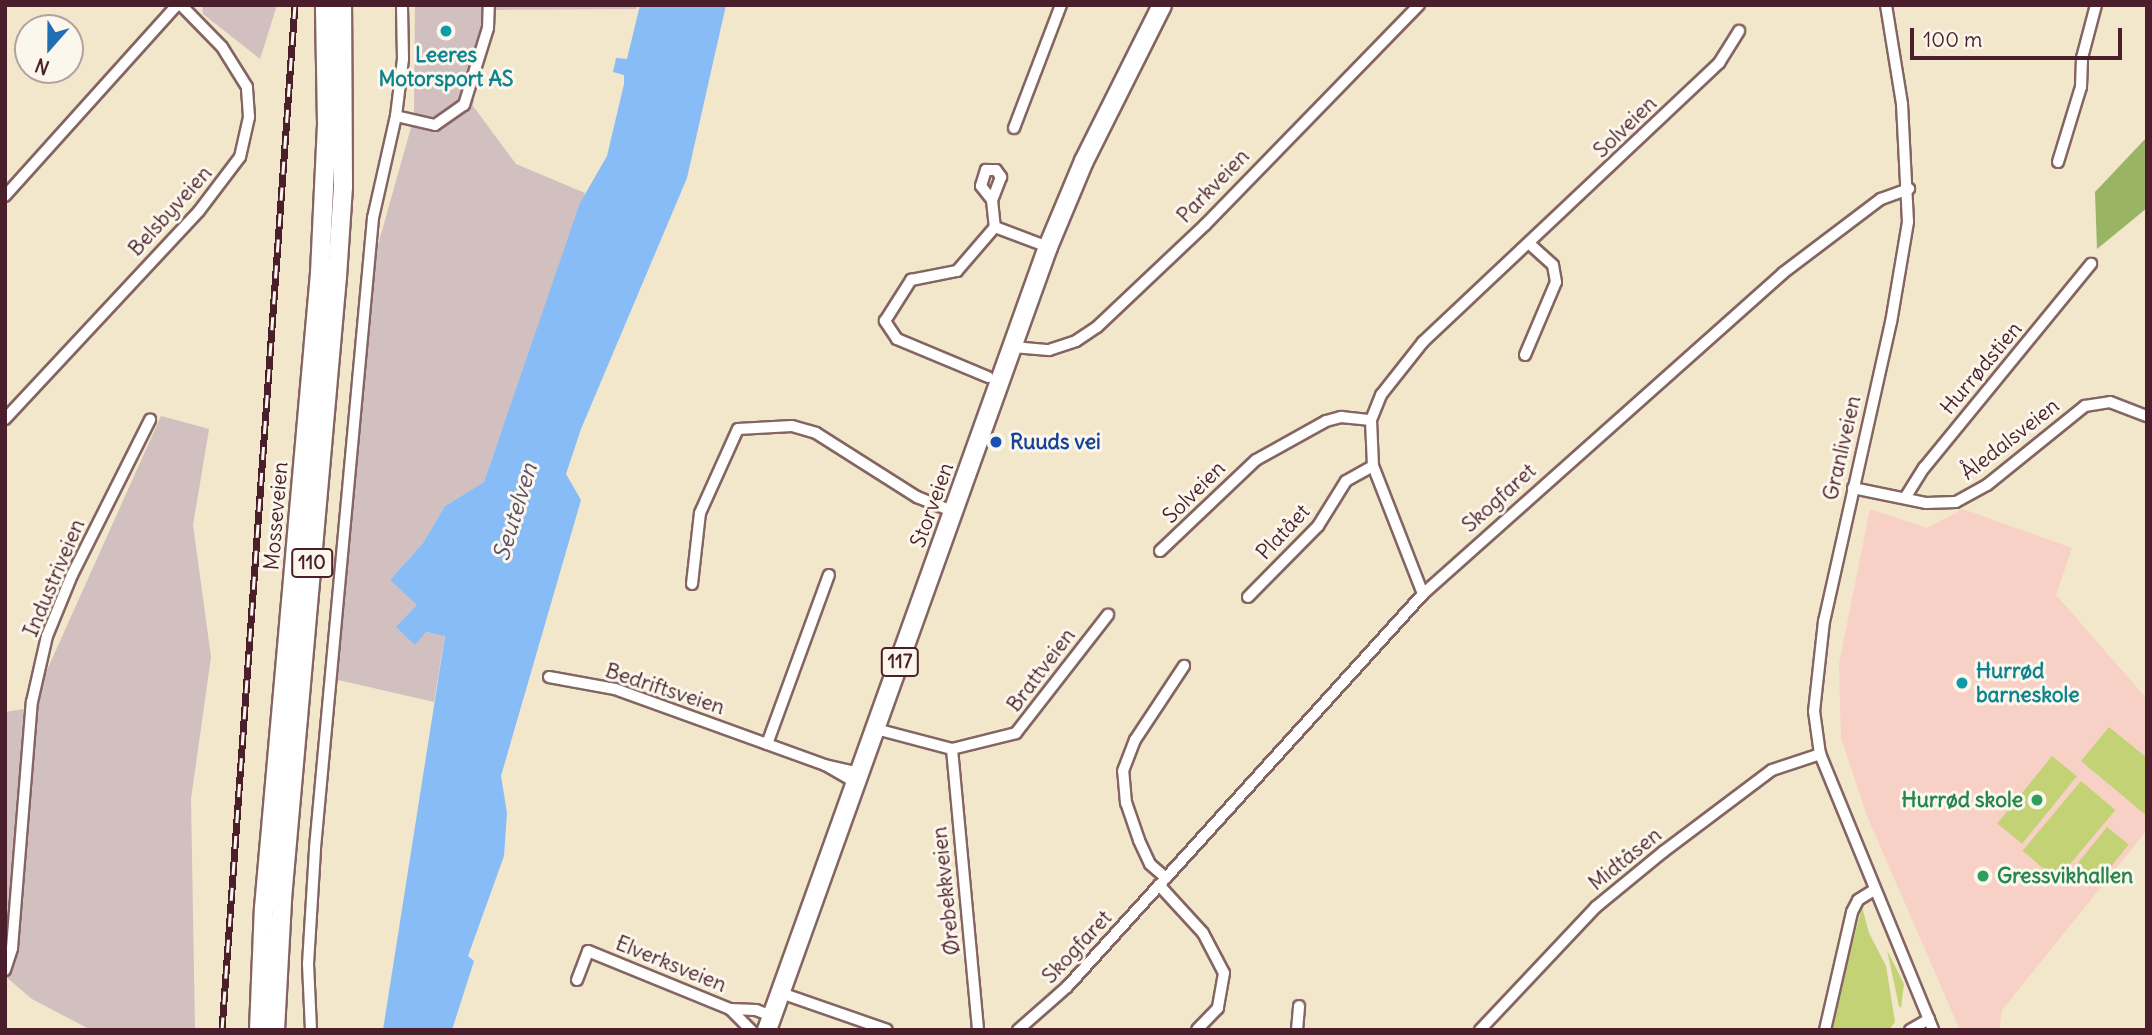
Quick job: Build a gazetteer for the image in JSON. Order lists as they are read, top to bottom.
{
  "streets": {
    "main road": [
      "Storveien",
      "Mosseveien",
      "110",
      "117"
    ],
    "street": [
      "Solveien",
      "Parkveien",
      "Belsbyveien",
      "Hurrødstien",
      "Åledalsveien",
      "Granliveien",
      "Skogfaret",
      "Platået",
      "Industriveien",
      "Brattveien",
      "Bedriftsveien",
      "Midtåsen",
      "Ørebekkveien",
      "Elverksveien"
    ]
  },
  "crossings": [
    ["Solveien", "Skogfaret"],
    ["Solveien", "Platået"],
    ["Parkveien", "Storveien"],
    ["Hurrødstien", "Åledalsveien"],
    ["Åledalsveien", "Granliveien"],
    ["Granliveien", "Skogfaret"],
    ["Granliveien", "Midtåsen"],
    ["Storveien", "Bedriftsveien"],
    ["Storveien", "Elverksveien"],
    ["Brattveien", "Ørebekkveien"]
  ],
  "water": ["Seutelven"],
  "places": [
    "Leeres Motorsport AS",
    "Ruuds vei",
    "Hurrød barneskole",
    "Hurrød skole",
    "Gressvikhallen"
  ],
  "scale_bar": "100 m",
  "north": "bottom"
}
